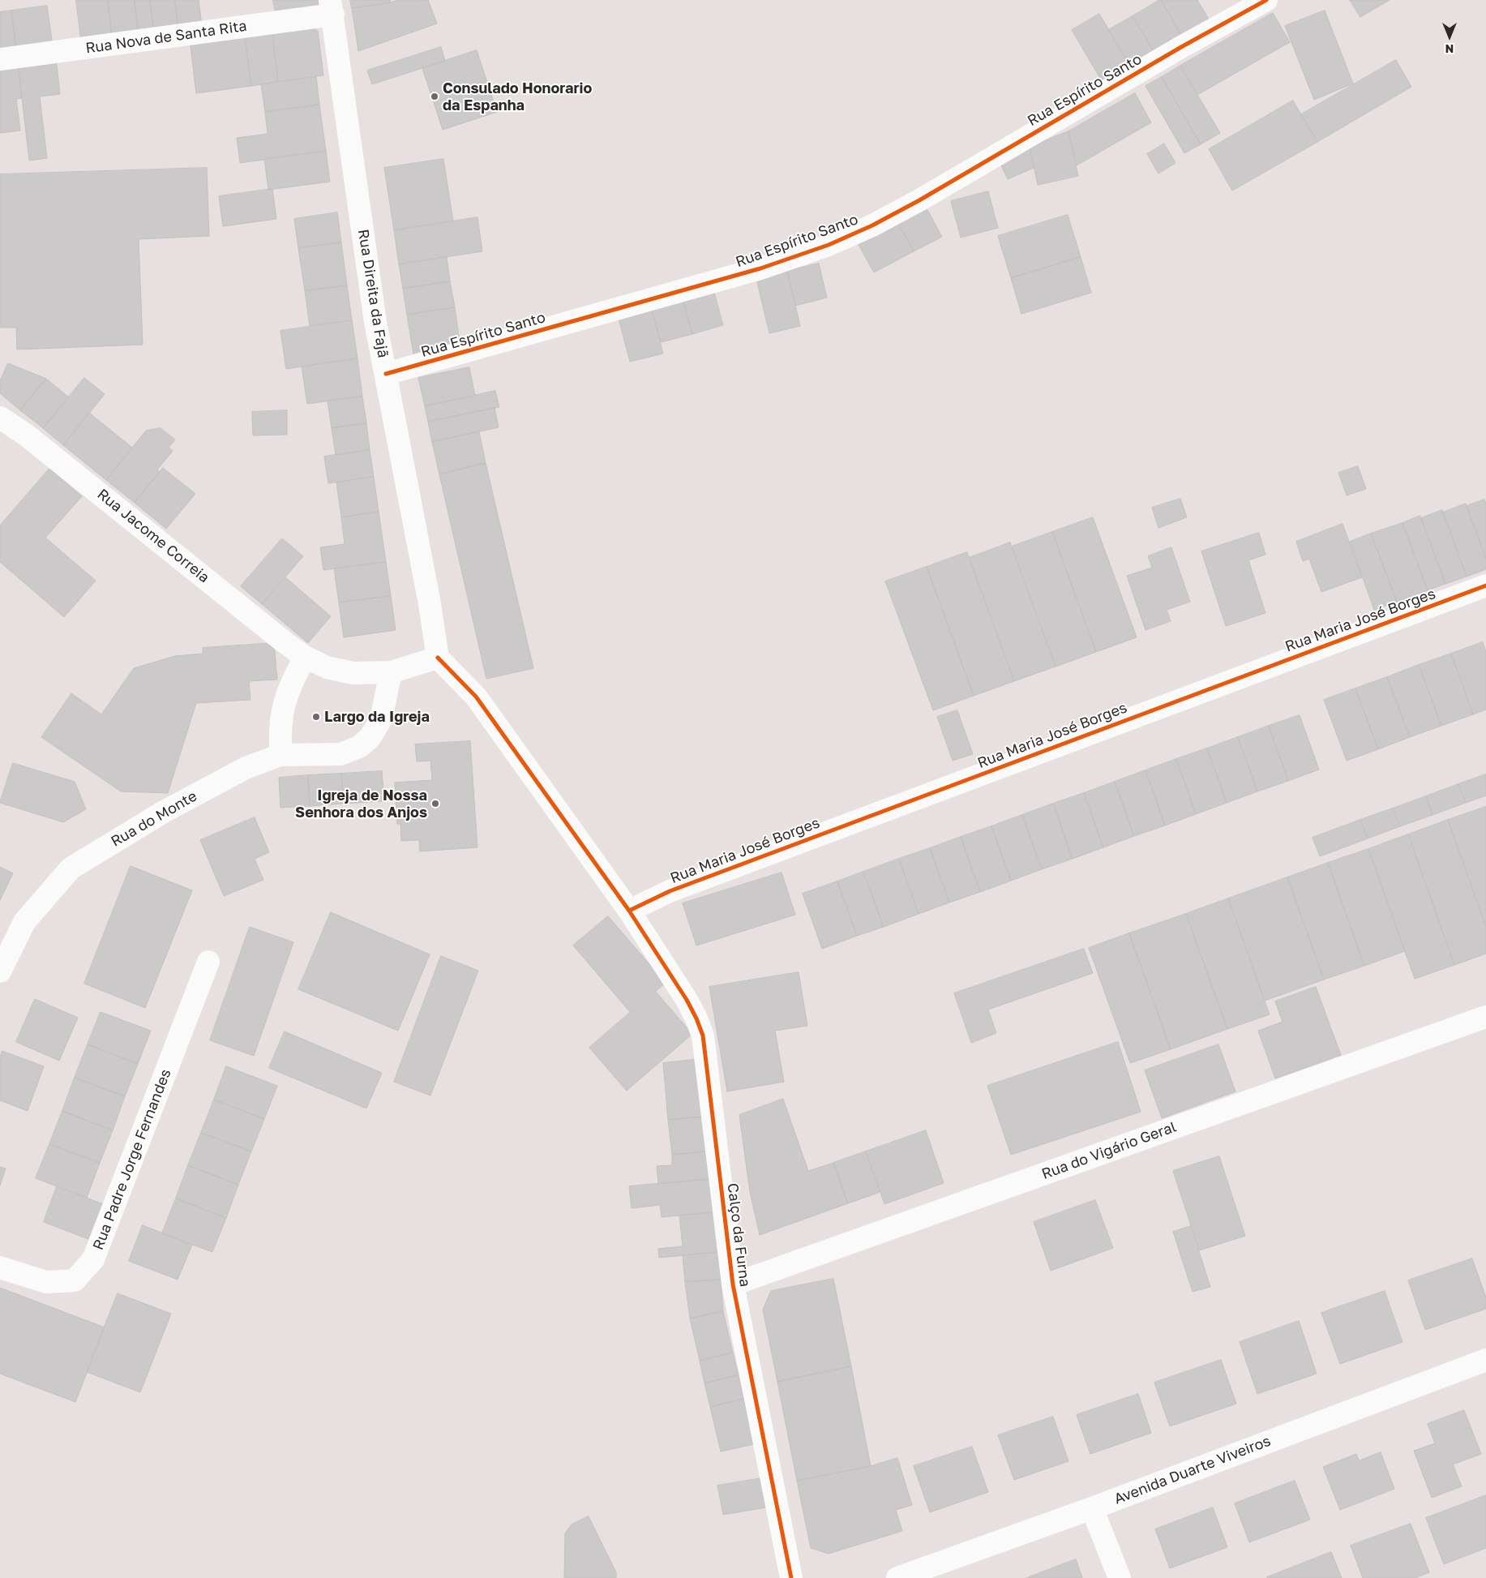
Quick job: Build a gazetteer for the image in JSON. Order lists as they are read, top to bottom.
{
  "streets": {
    "street": [
      "Rua Nova de Santa Rita",
      "Rua Espírito Santo",
      "Rua Direita da Fajã",
      "Rua Jacome Correia",
      "Rua Maria José Borges",
      "Rua do Monte",
      "Rua do Vigário Geral",
      "Rua Padre Jorge Fernandes",
      "Calço da Furna",
      "Avenida Duarte Viveiros"
    ]
  },
  "crossings": [
    ["Rua Nova de Santa Rita", "Rua Direita da Fajã"],
    ["Rua Espírito Santo", "Rua Direita da Fajã"],
    ["Rua Direita da Fajã", "Rua Jacome Correia"],
    ["Rua Direita da Fajã", "Calço da Furna"],
    ["Rua Jacome Correia", "Rua do Monte"],
    ["Rua Jacome Correia", "Calço da Furna"],
    ["Rua Maria José Borges", "Calço da Furna"],
    ["Rua do Vigário Geral", "Calço da Furna"]
  ],
  "places": ["Consulado Honorario da Espanha", "Largo da Igreja", "Igreja de Nossa Senhora dos Anjos"],
  "north": "bottom"
}
